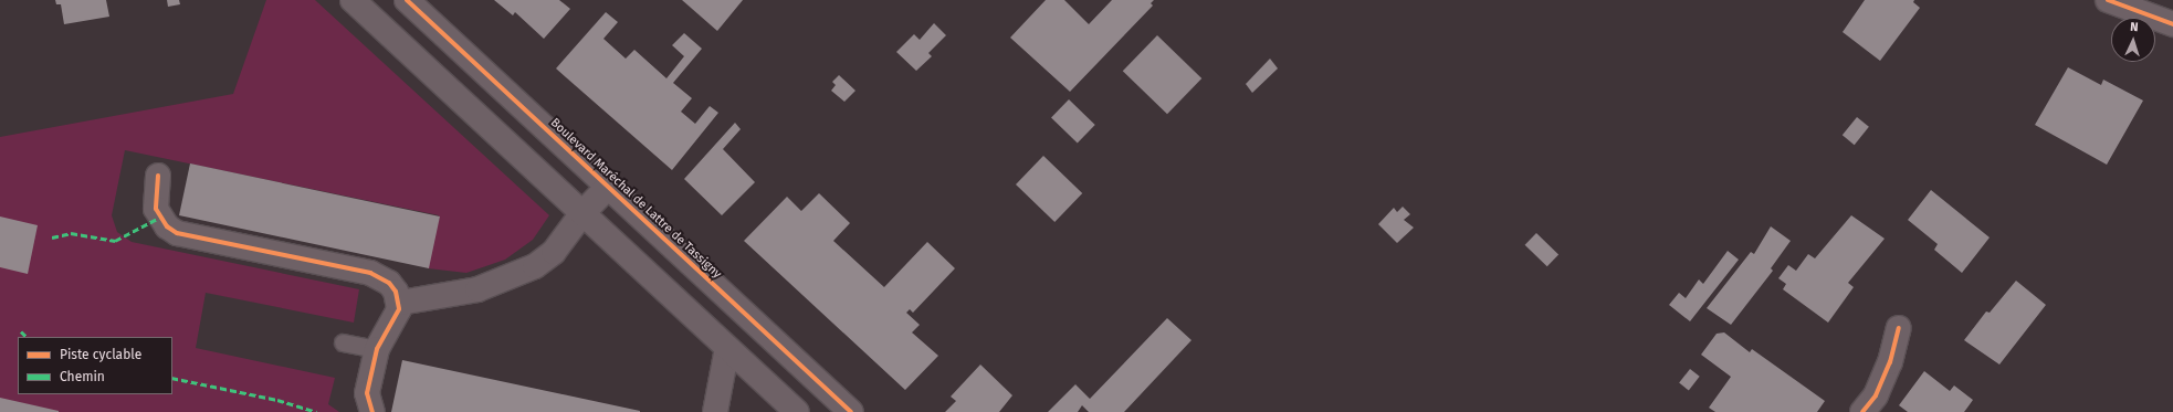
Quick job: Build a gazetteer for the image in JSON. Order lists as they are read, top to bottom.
{
  "streets": {
    "street": ["Boulevard Maréchal de Lattre de Tassigny"]
  },
  "legend": ["Piste cyclable", "Chemin"],
  "north": "top"
}
